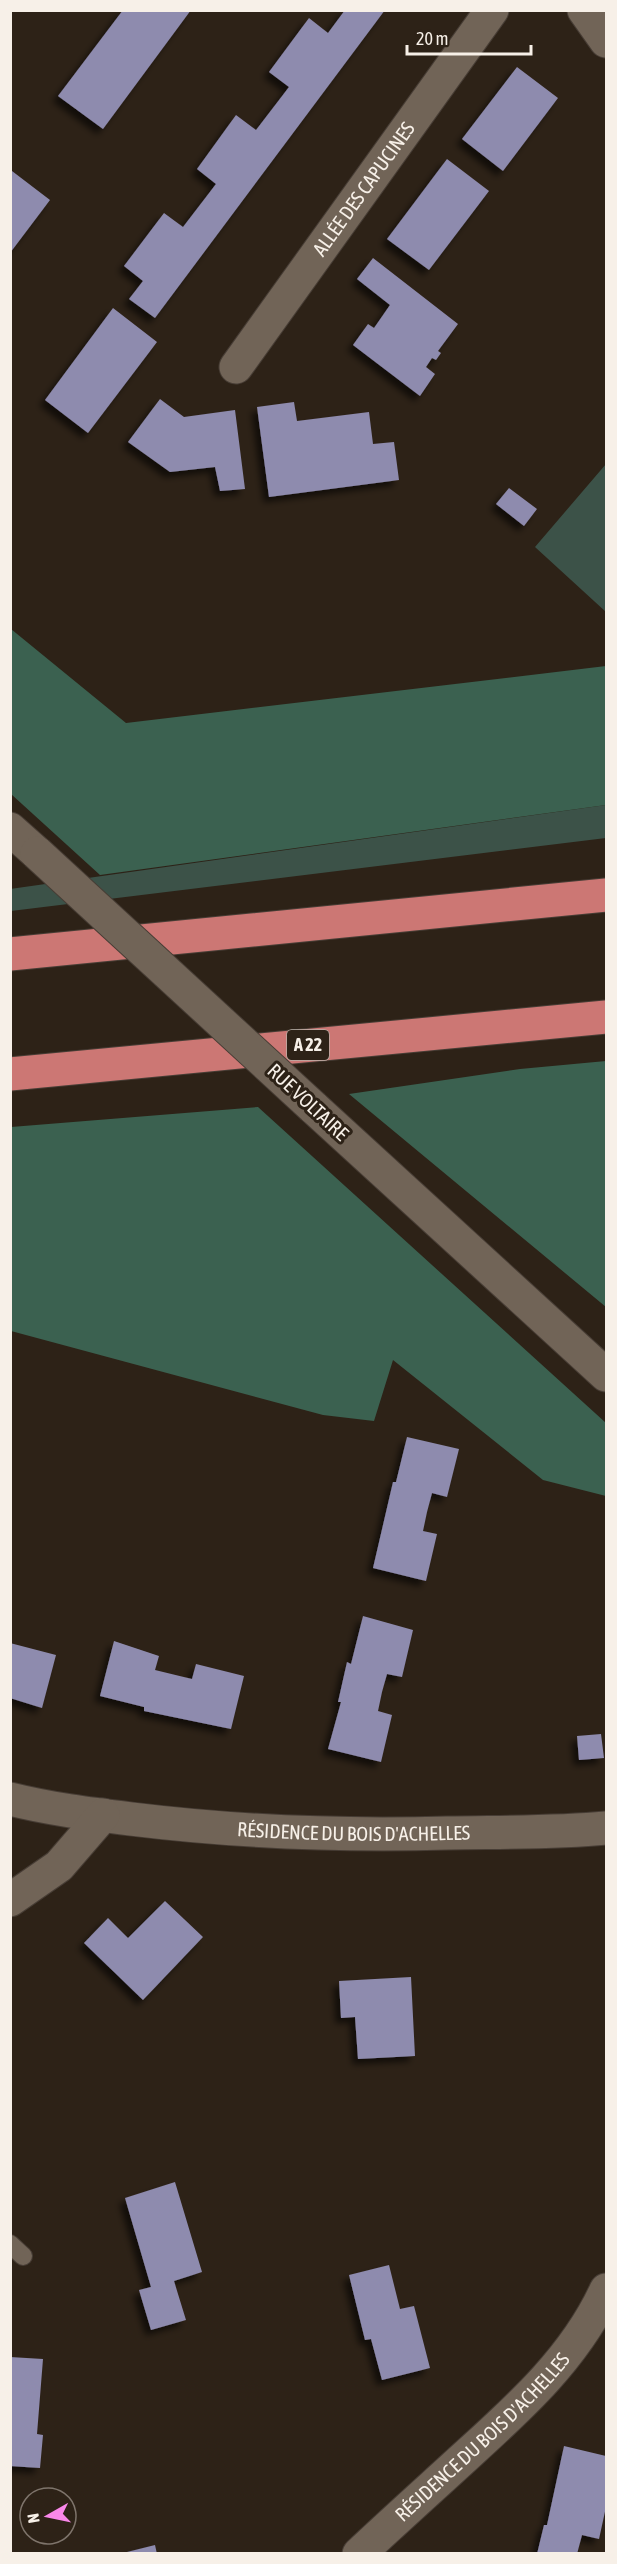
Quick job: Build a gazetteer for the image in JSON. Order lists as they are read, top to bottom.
{
  "streets": {
    "highway": ["A 22"],
    "street": ["ALLÉE DES CAPUCINES", "RUE VOLTAIRE", "RÉSIDENCE DU BOIS D'ACHELLES"]
  },
  "scale_bar": "20 m",
  "north": "left"
}
